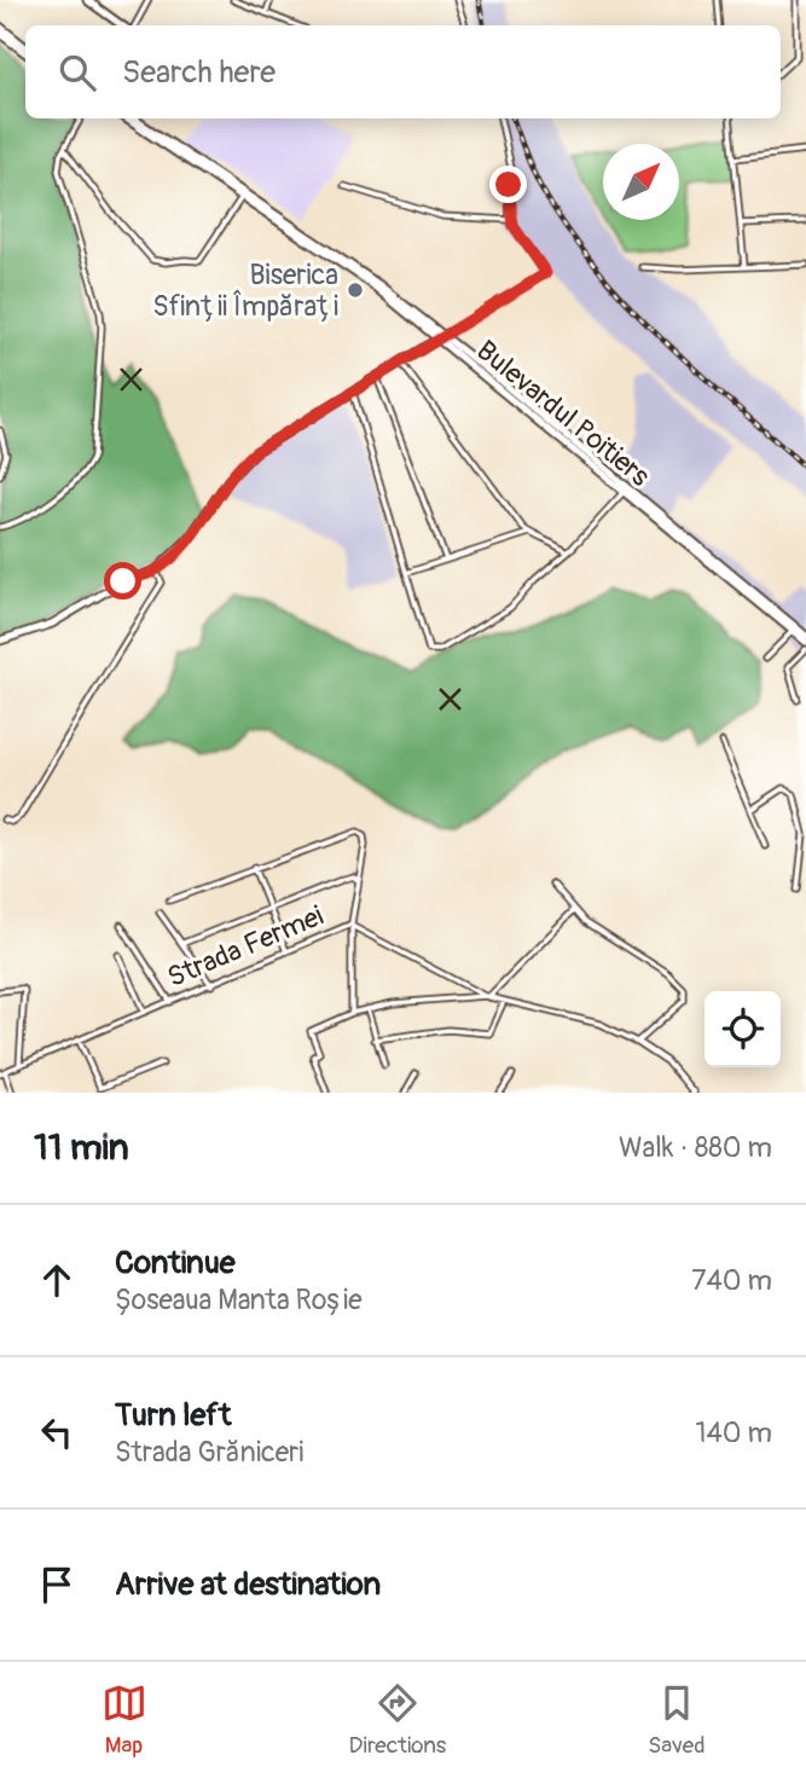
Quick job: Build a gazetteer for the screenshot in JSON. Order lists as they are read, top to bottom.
{
  "streets": {
    "main road": ["Bulevardul Poitiers"],
    "street": ["Strada Fermei"]
  },
  "places": ["Biserica Sfinții Împărați"],
  "north": "top right",
  "page": {
    "search": "Search here",
    "heading": ["11 min", "Walk · 880 m"],
    "list": [
      ["Continue", "Șoseaua Manta Roșie", "740 m"],
      ["Turn left", "Strada Grăniceri", "140 m"],
      "Arrive at destination"
    ],
    "nav": ["Map", "Directions", "Saved"]
  }
}
